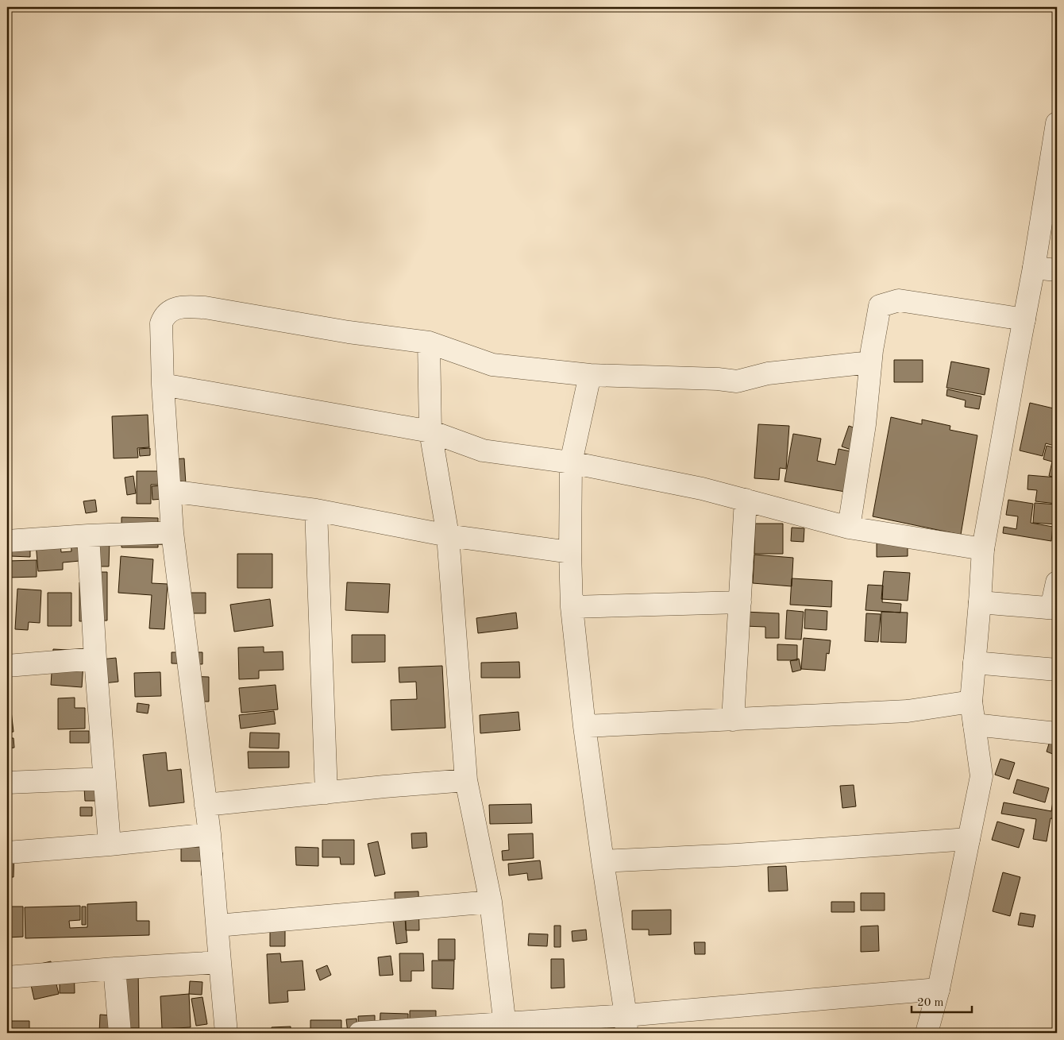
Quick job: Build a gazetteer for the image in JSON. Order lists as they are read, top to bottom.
{
  "scale_bar": "20 m"
}
